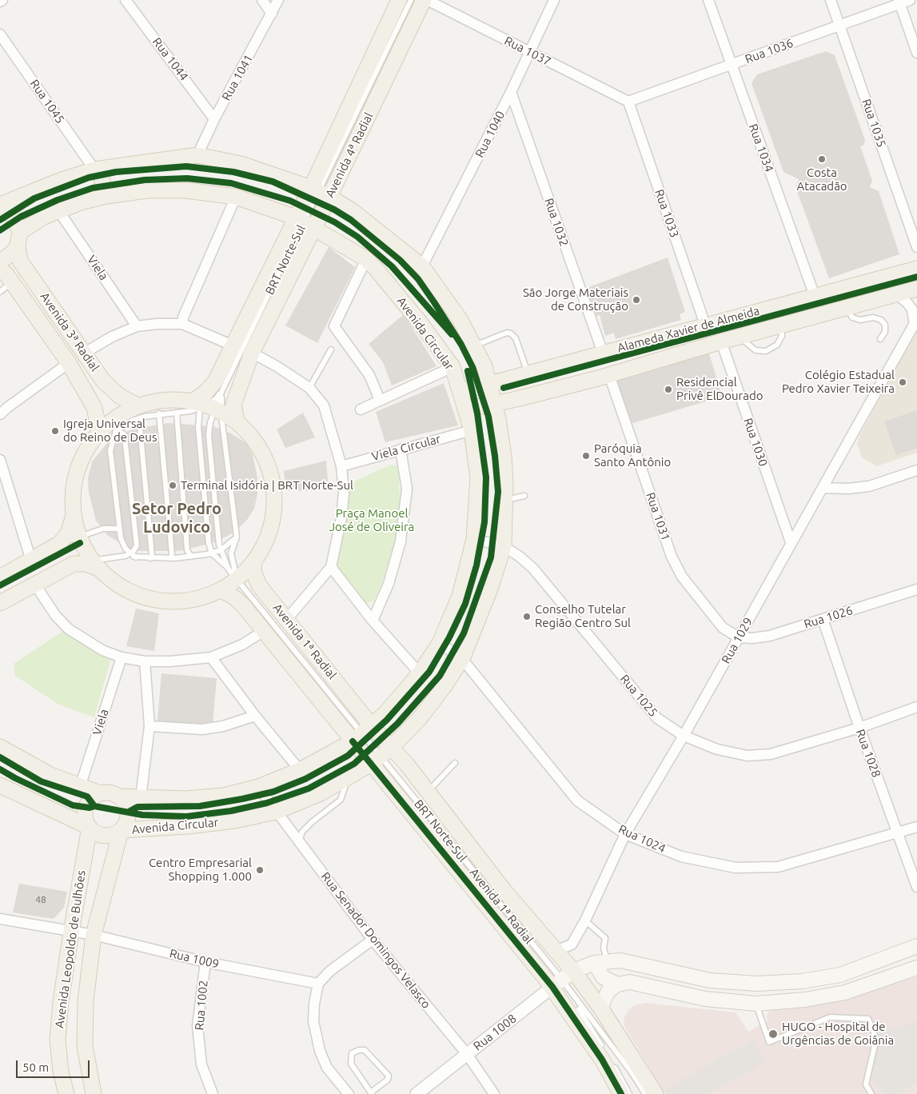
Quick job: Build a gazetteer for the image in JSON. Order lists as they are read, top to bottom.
{
  "streets": {
    "main road": [
      "Avenida 4ª Radial",
      "Alameda Xavier de Almeida",
      "Avenida 3ª Radial",
      "Avenida Circular",
      "Avenida 1ª Radial",
      "Avenida Leopoldo de Bulhões"
    ],
    "street": [
      "Rua 1037",
      "Rua 1036",
      "Rua 1044",
      "Rua 1041",
      "Rua 1045",
      "Rua 1035",
      "Rua 1040",
      "Rua 1034",
      "Rua 1033",
      "Rua 1032",
      "Viela",
      "Rua 1030",
      "Viela Circular",
      "Rua 1031",
      "Rua 1026",
      "Rua 1029",
      "Rua 1025",
      "Rua 1028",
      "Rua 1024",
      "Rua Senador Domingos Velasco",
      "Rua 1009",
      "Rua 1002",
      "Rua 1008"
    ],
    "lane": ["BRT Norte-Sul"]
  },
  "crossings": [
    ["Rua 1037", "Rua 1036"],
    ["Rua 1037", "Rua 1040"],
    ["Rua 1037", "Rua 1033"],
    ["Rua 1036", "Rua 1035"],
    ["Rua 1036", "Rua 1034"],
    ["Rua 1036", "Rua 1033"],
    ["Rua 1044", "Rua 1041"],
    ["Rua 1041", "Avenida Circular"],
    ["Rua 1045", "Avenida Circular"],
    ["Rua 1040", "Rua 1032"],
    ["Rua 1040", "Avenida Circular"],
    ["Rua 1034", "Alameda Xavier de Almeida"],
    ["Avenida 4ª Radial", "BRT Norte-Sul"],
    ["Avenida 4ª Radial", "Avenida Circular"],
    ["Rua 1033", "Alameda Xavier de Almeida"],
    ["Rua 1032", "Alameda Xavier de Almeida"],
    ["BRT Norte-Sul", "Avenida Circular"],
    ["Viela", "Avenida Circular"],
    ["Alameda Xavier de Almeida", "Avenida Circular"],
    ["Alameda Xavier de Almeida", "Rua 1030"],
    ["Alameda Xavier de Almeida", "Rua 1031"],
    ["Alameda Xavier de Almeida", "Rua 1029"],
    ["Avenida 3ª Radial", "Avenida Circular"],
    ["Avenida Circular", "Viela Circular"],
    ["Avenida Circular", "Avenida 1ª Radial"],
    ["Avenida Circular", "Rua 1025"],
    ["Avenida Circular", "Rua 1024"],
    ["Avenida Circular", "Rua Senador Domingos Velasco"],
    ["Avenida Circular", "Avenida Leopoldo de Bulhões"],
    ["Rua 1030", "Rua 1029"],
    ["Rua 1031", "Rua 1026"],
    ["Rua 1031", "Rua 1029"],
    ["Rua 1026", "Rua 1029"],
    ["Rua 1026", "Rua 1028"],
    ["Rua 1029", "Avenida 1ª Radial"],
    ["Rua 1029", "Rua 1025"],
    ["Rua 1029", "Rua 1024"],
    ["Avenida 1ª Radial", "Rua 1008"],
    ["Rua 1025", "Rua 1028"],
    ["Rua 1028", "Rua 1024"],
    ["Rua Senador Domingos Velasco", "Rua 1008"],
    ["Avenida Leopoldo de Bulhões", "Rua 1009"],
    ["Rua 1009", "Rua 1002"]
  ],
  "districts": ["Setor Pedro Ludovico"],
  "parks": ["Praça Manoel José de Oliveira"],
  "places": [
    "Costa Atacadão",
    "São Jorge Materiais de Construção",
    "Colégio Estadual Pedro Xavier Teixeira",
    "Residencial Privê ElDourado",
    "Igreja Universal do Reino de Deus",
    "Paróquia Santo Antônio",
    "Terminal Isidória | BRT Norte-Sul",
    "Conselho Tutelar Região Centro Sul",
    "Centro Empresarial Shopping 1.000",
    "HUGO - Hospital de Urgências de Goiânia"
  ],
  "house_numbers": ["48"],
  "scale_bar": "50 m"
}
